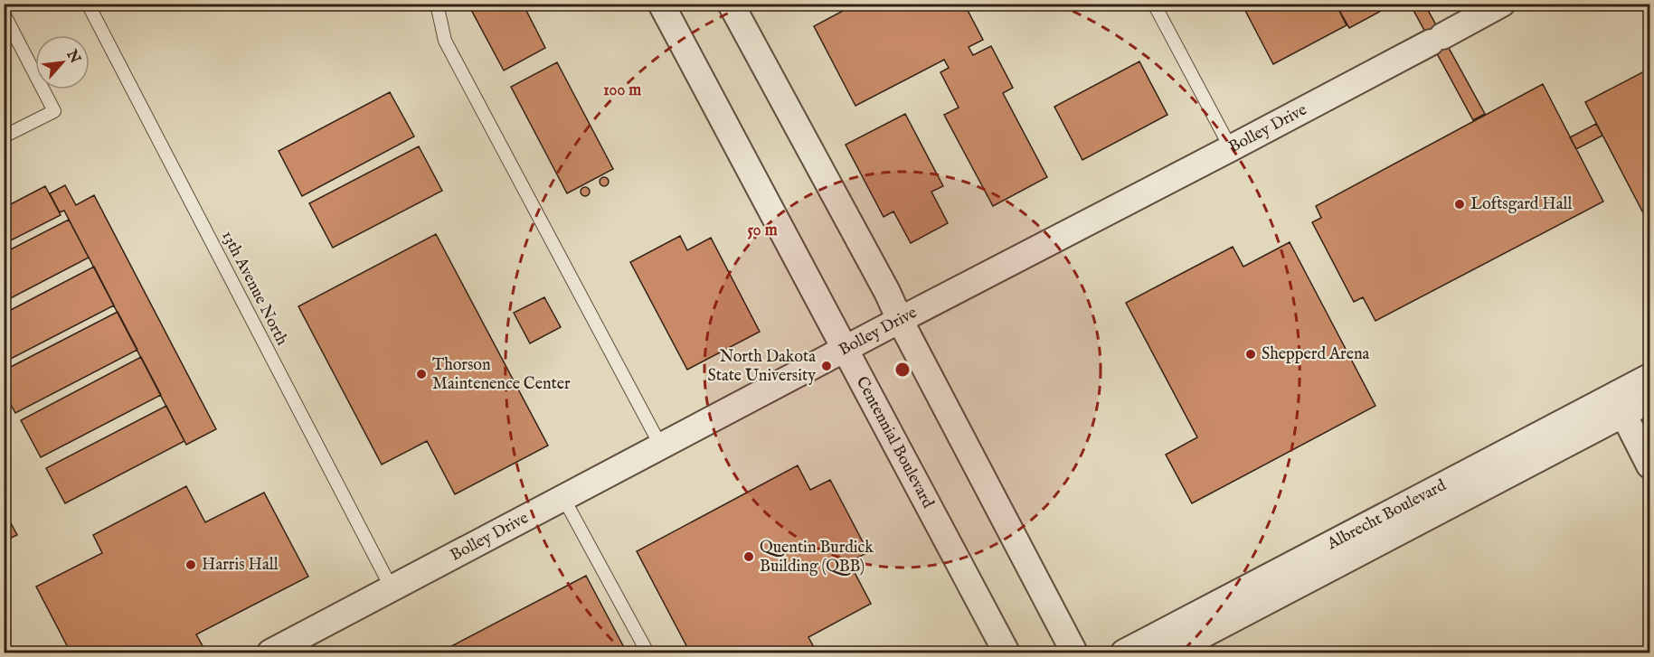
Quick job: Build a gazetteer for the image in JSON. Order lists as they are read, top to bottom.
{
  "streets": {
    "street": ["Bolley Drive", "Centennial Boulevard", "Albrecht Boulevard"],
    "lane": ["13th Avenue North"]
  },
  "crossings": [
    ["Bolley Drive", "13th Avenue North"],
    ["Bolley Drive", "Centennial Boulevard"]
  ],
  "places": [
    "Loftsgard Hall",
    "Shepperd Arena",
    "North Dakota State University",
    "Thorson Maintenence Center",
    "Quentin Burdick Building (QBB)",
    "Harris Hall"
  ],
  "north": "top right",
  "rings": ["100 m", "50 m"]
}
